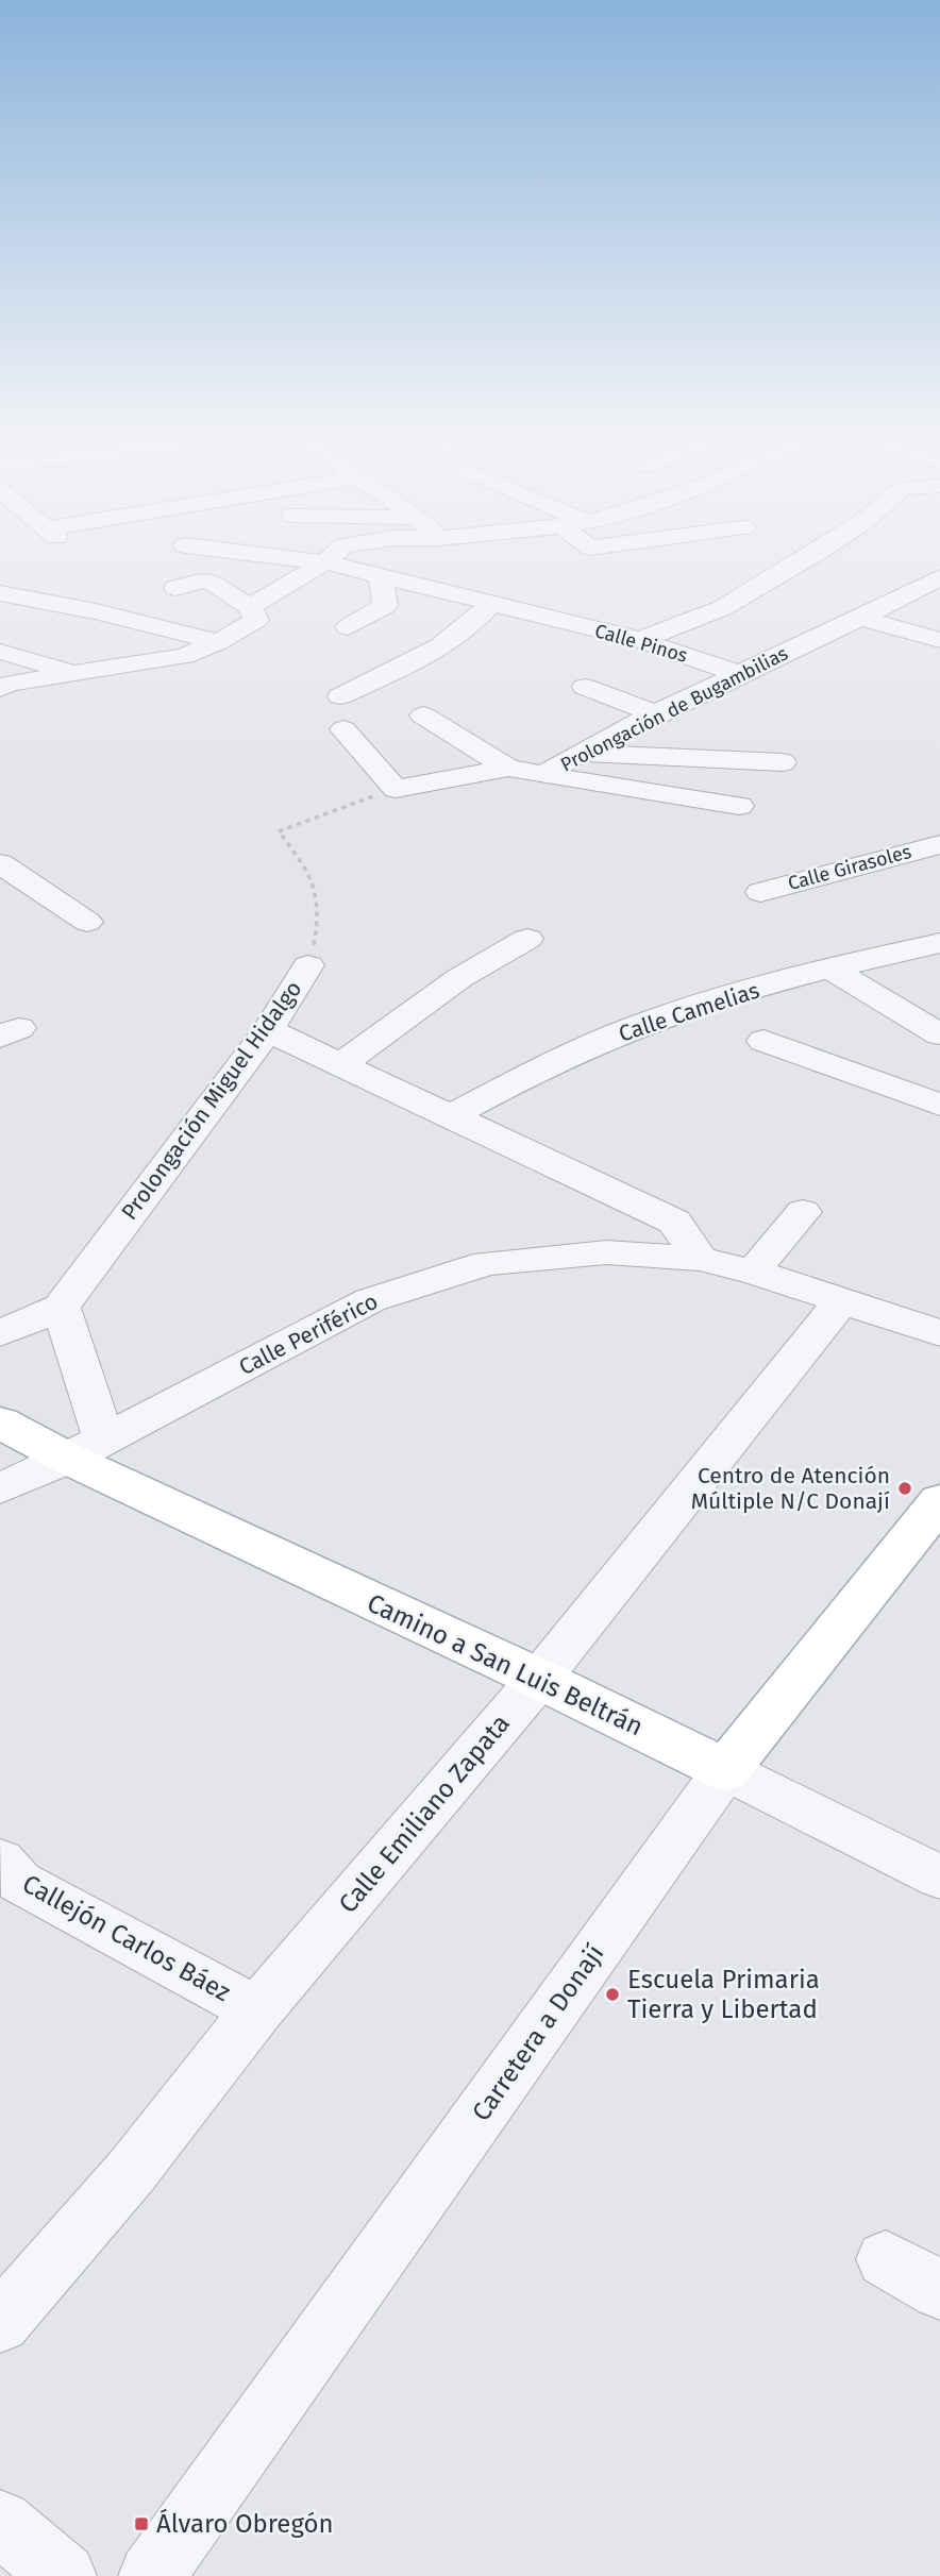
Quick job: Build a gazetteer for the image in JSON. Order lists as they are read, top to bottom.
{
  "streets": {
    "main road": ["Camino a San Luis Beltrán", "Carretera a Donají"],
    "street": [
      "Calle Pinos",
      "Prolongación de Bugambilias",
      "Calle Girasoles",
      "Calle Camelias",
      "Prolongación Miguel Hidalgo",
      "Calle Periférico",
      "Calle Emiliano Zapata",
      "Callejón Carlos Báez"
    ]
  },
  "crossings": [
    ["Calle Pinos", "Prolongación de Bugambilias"],
    ["Prolongación de Bugambilias", "Prolongación Miguel Hidalgo"],
    ["Calle Periférico", "Camino a San Luis Beltrán"],
    ["Calle Periférico", "Calle Emiliano Zapata"],
    ["Camino a San Luis Beltrán", "Calle Emiliano Zapata"],
    ["Camino a San Luis Beltrán", "Carretera a Donají"],
    ["Calle Emiliano Zapata", "Callejón Carlos Báez"]
  ],
  "places": {
    "other": ["Centro de Atención Múltiple N/C Donají", "Escuela Primaria Tierra y Libertad"],
    "transit": ["Álvaro Obregón"]
  }
}
